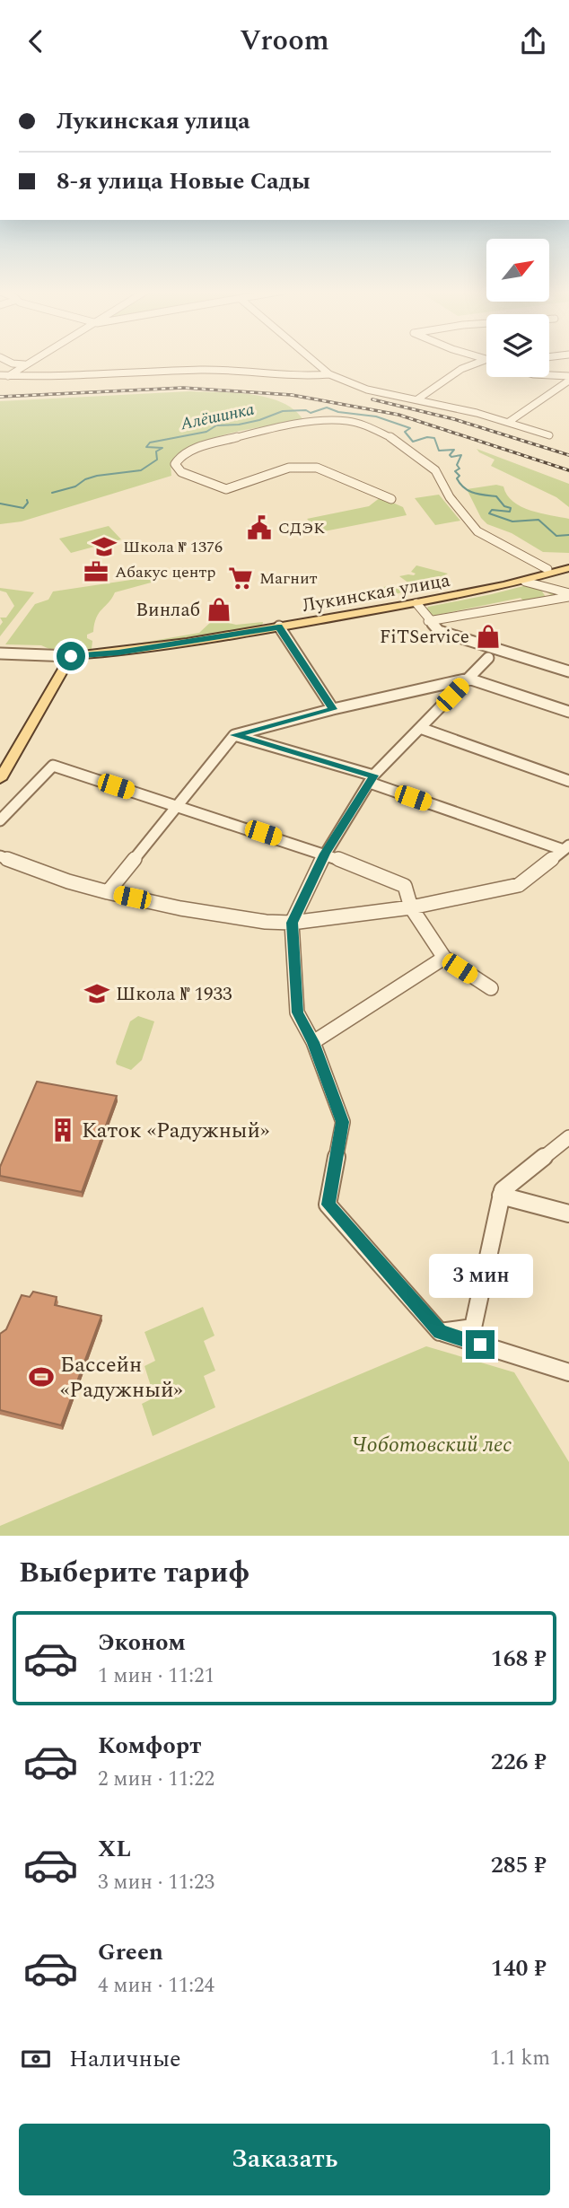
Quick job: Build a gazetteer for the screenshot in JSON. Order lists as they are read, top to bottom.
{
  "streets": {
    "main road": ["Лукинская улица"]
  },
  "water": ["Алёшинка"],
  "parks": ["Чоботовский лес"],
  "places": {
    "public building": ["СДЭК"],
    "school or university": ["Школа № 1376", "Школа № 1933"],
    "office": ["Абакус центр"],
    "supermarket": ["Магнит"],
    "shop": ["Винлаб", "FiTService"],
    "building": ["Каток «Радужный»"],
    "sports": ["Бассейн «Радужный»"]
  },
  "north": "top right",
  "page": {
    "header": "Vroom",
    "banner": ["Лукинская улица", "8-я улица Новые Сады"],
    "bubble": "3 мин",
    "heading": "Выберите тариф",
    "list": [
      {
        "name": "Эконом",
        "note": "1 мин · 11:21",
        "value": "168 ₽"
      },
      {
        "name": "Комфорт",
        "note": "2 мин · 11:22",
        "value": "226 ₽"
      },
      {
        "name": "XL",
        "note": "3 мин · 11:23",
        "value": "285 ₽"
      },
      {
        "name": "Green",
        "note": "4 мин · 11:24",
        "value": "140 ₽"
      }
    ],
    "pay": ["Наличные", "1.1 km"],
    "buttons": "Заказать"
  }
}
